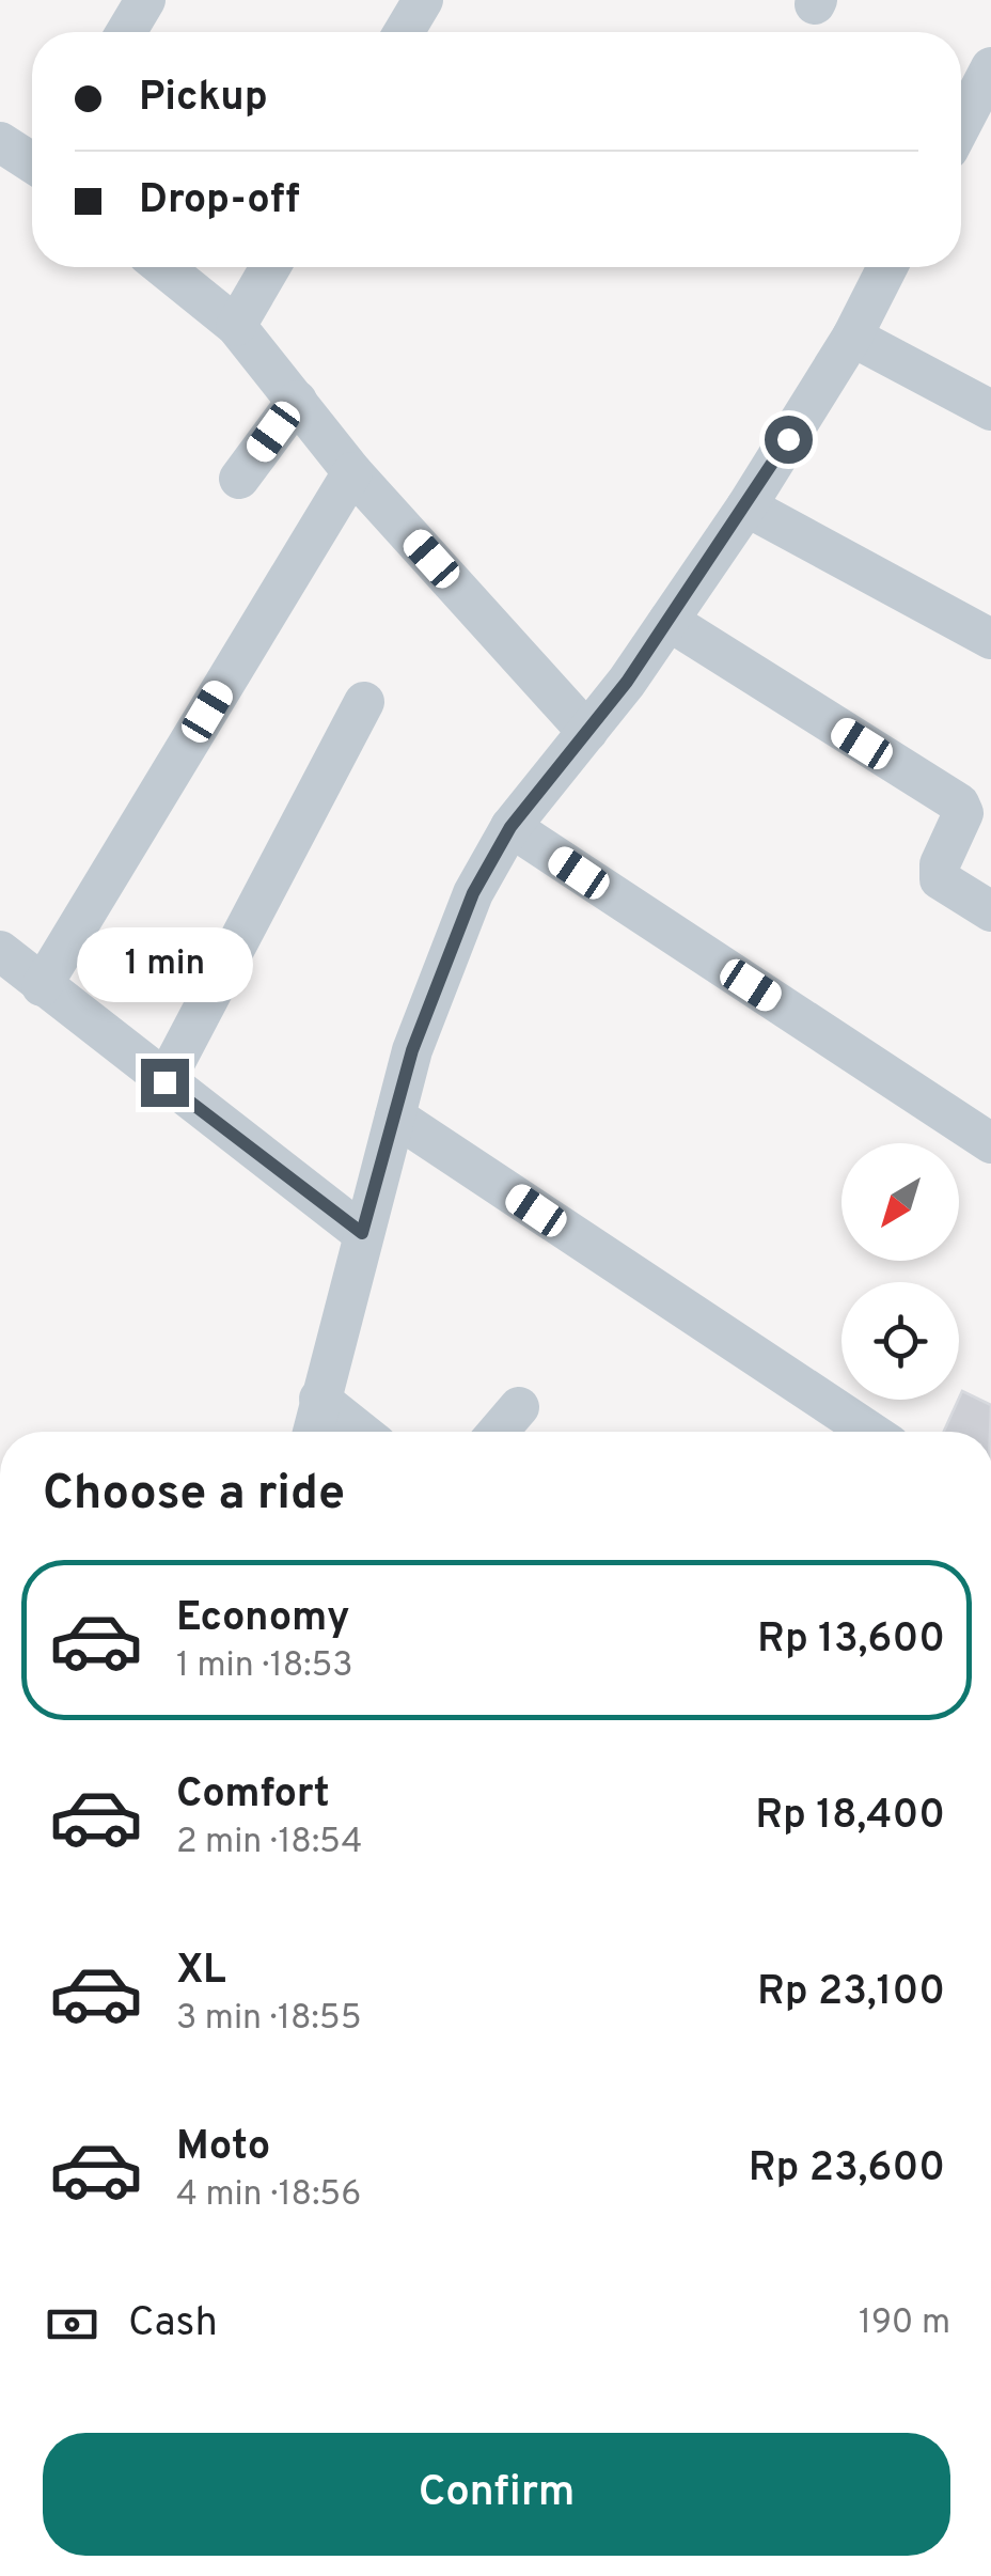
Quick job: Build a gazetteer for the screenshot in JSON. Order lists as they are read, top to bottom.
{
  "north": "bottom left",
  "page": {
    "banner": ["Pickup", "Drop-off"],
    "bubble": "1 min",
    "heading": "Choose a ride",
    "list": [
      {
        "name": "Economy",
        "note": "1 min · 18:53",
        "value": "Rp 13,600"
      },
      {
        "name": "Comfort",
        "note": "2 min · 18:54",
        "value": "Rp 18,400"
      },
      {
        "name": "XL",
        "note": "3 min · 18:55",
        "value": "Rp 23,100"
      },
      {
        "name": "Moto",
        "note": "4 min · 18:56",
        "value": "Rp 23,600"
      }
    ],
    "pay": ["Cash", "190 m"],
    "buttons": "Confirm"
  }
}
